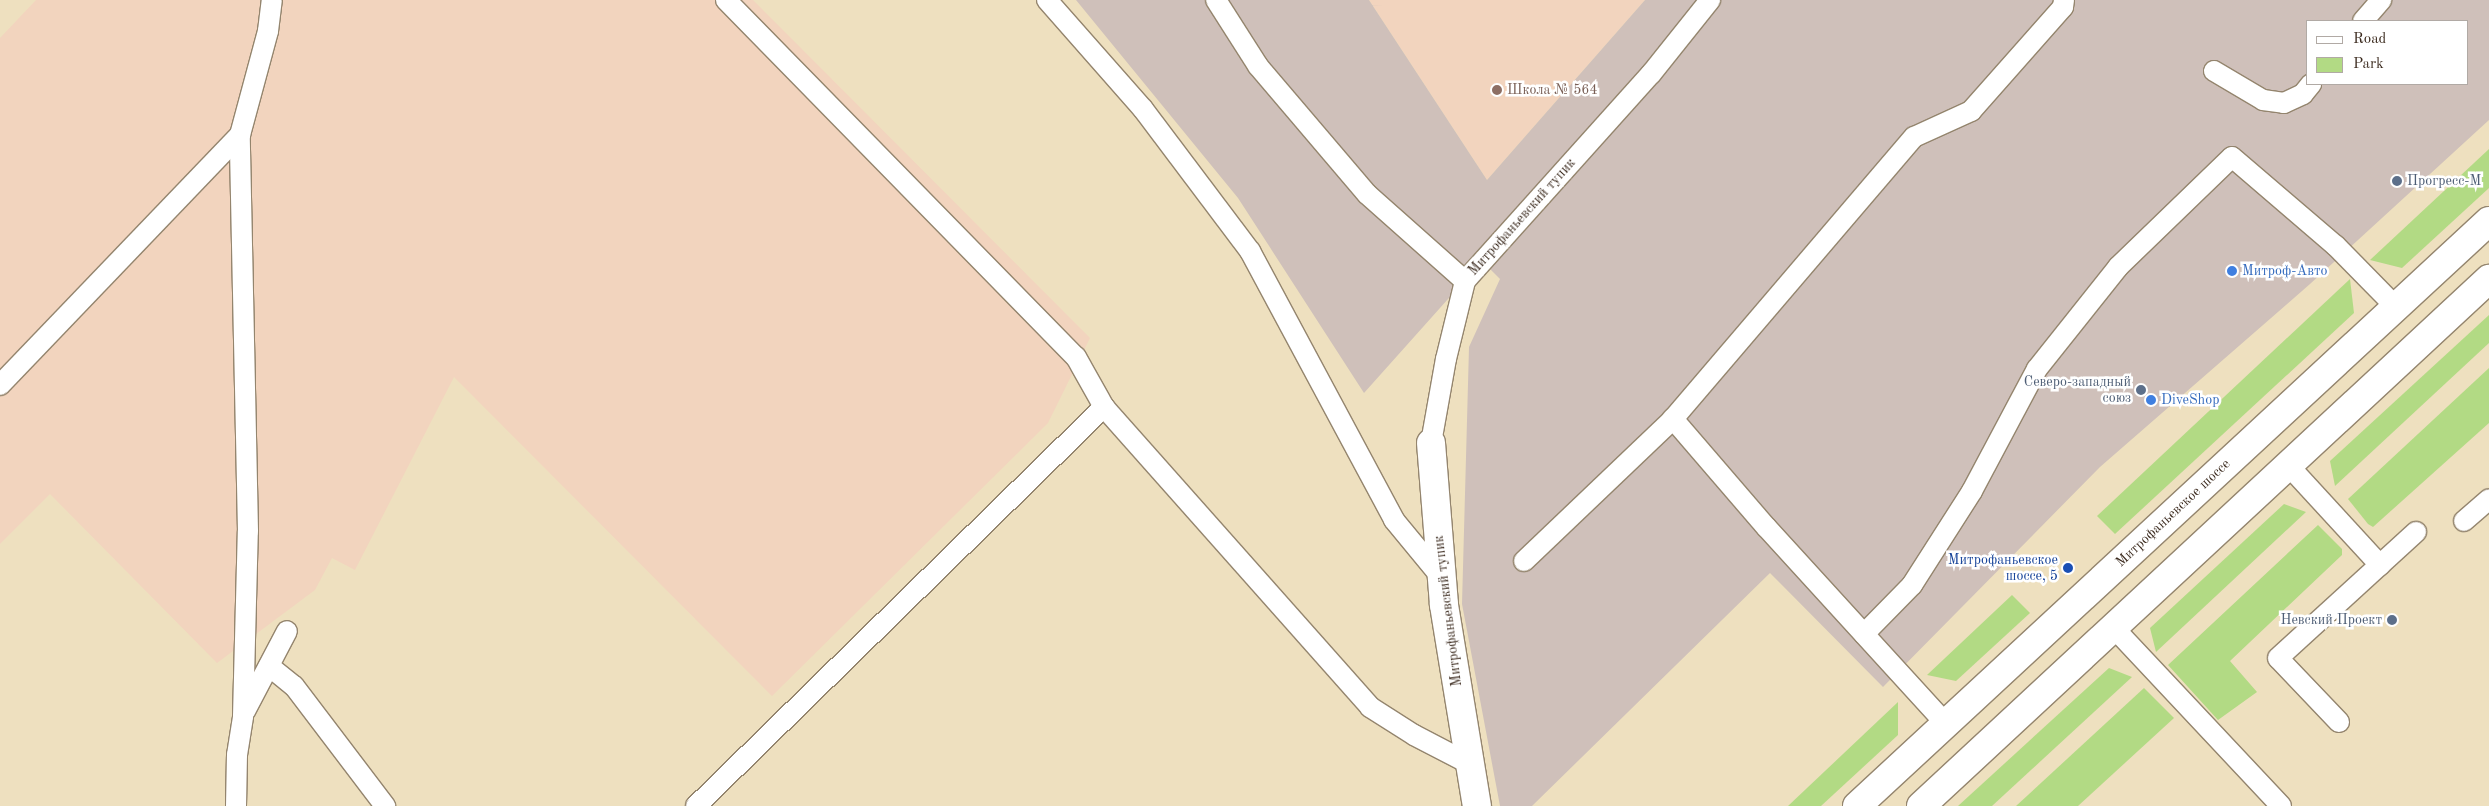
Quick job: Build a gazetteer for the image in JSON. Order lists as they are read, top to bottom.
{
  "streets": {
    "main road": ["Митрофаньевский тупик", "Митрофаньевское шоссе"]
  },
  "places": [
    "Школа № 564",
    "Прогресс-М",
    "Митроф-Авто",
    "Северо-западный союз",
    "DiveShop",
    "Митрофаньевское шоссе, 5",
    "Невский Проект"
  ],
  "legend": ["Road", "Park"]
}
